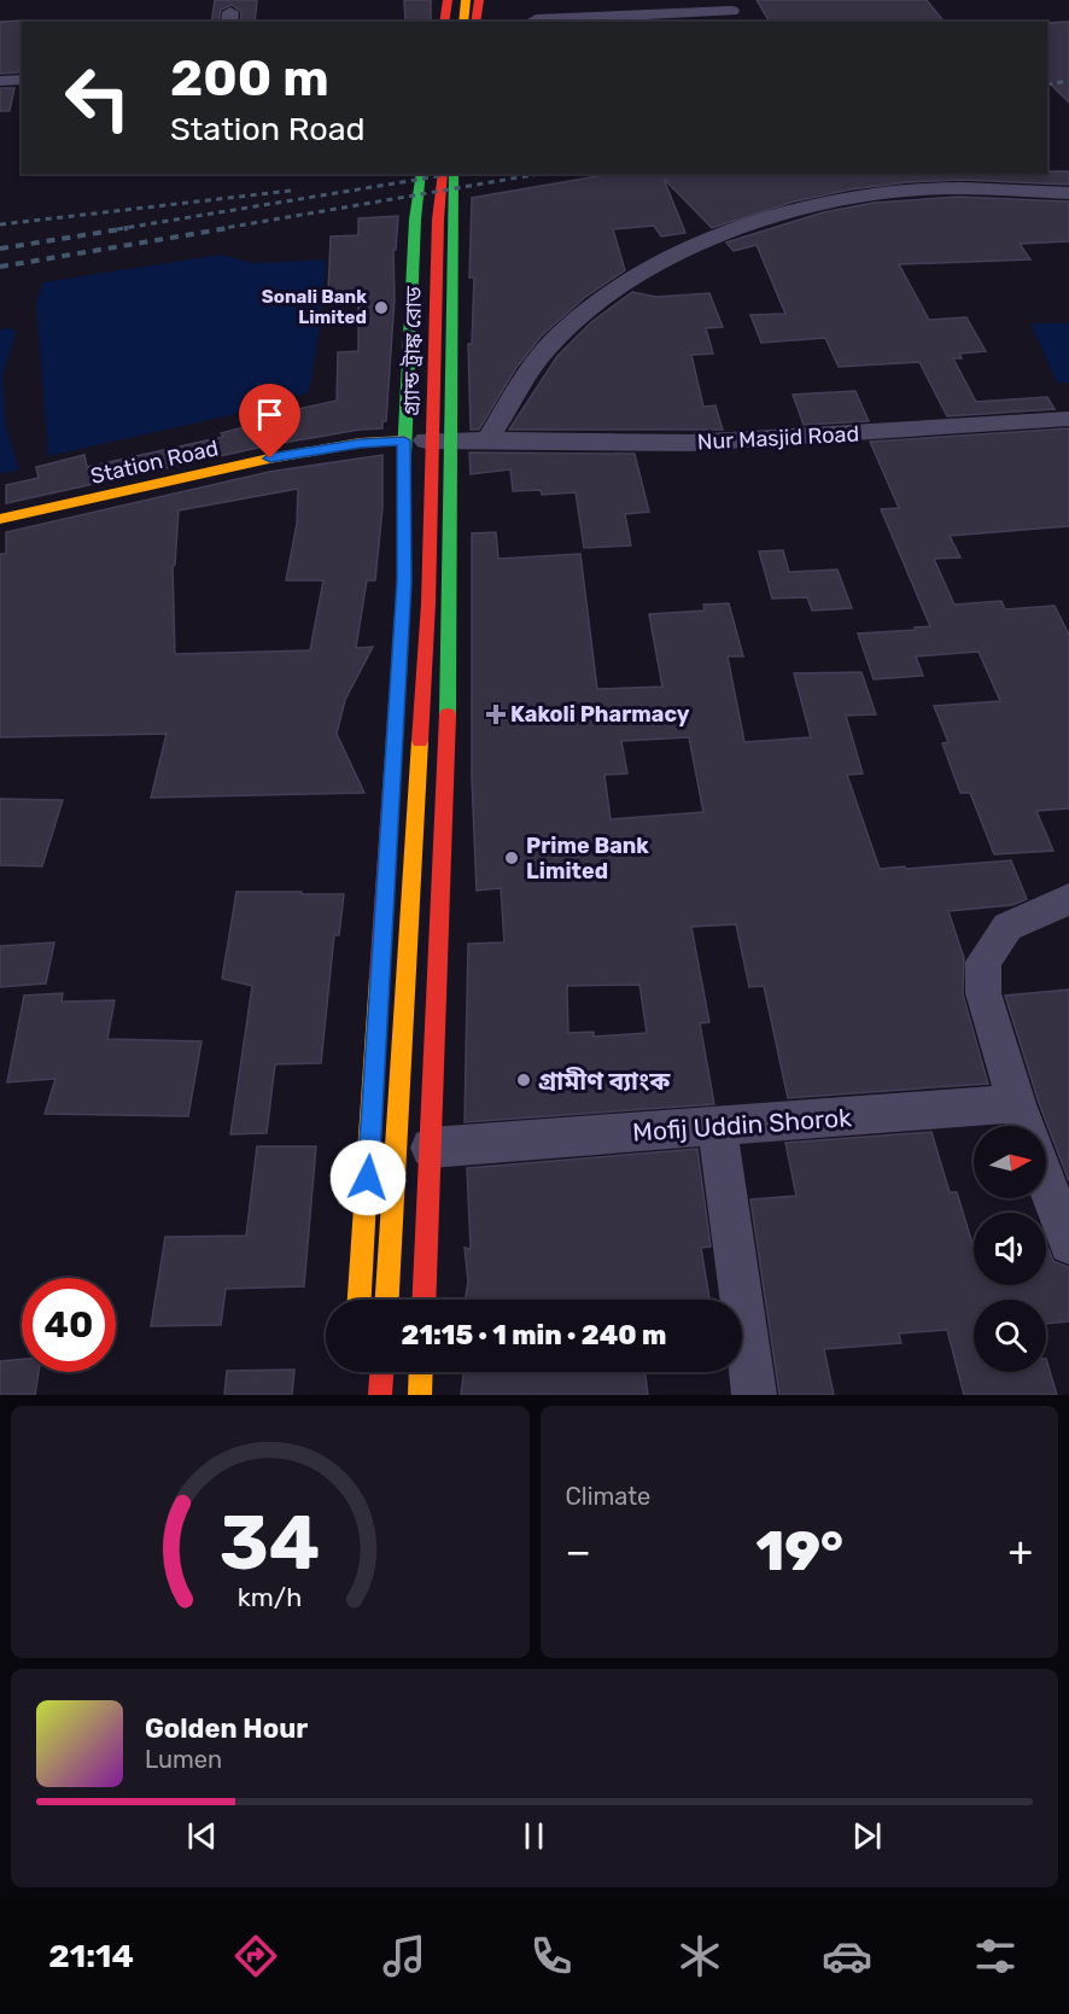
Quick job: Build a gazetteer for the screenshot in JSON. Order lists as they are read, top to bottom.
{
  "streets": {
    "main road": ["গ্র্যান্ড ট্রাঙ্ক রোড", "Station Road"],
    "street": ["Nur Masjid Road", "Mofij Uddin Shorok"]
  },
  "crossings": [
    ["Nur Masjid Road", "Station Road"]
  ],
  "places": {
    "other": ["Sonali Bank Limited", "Prime Bank Limited", "গ্রামীণ ব্যাংক"],
    "health": ["Kakoli Pharmacy"]
  },
  "north": "right",
  "page": {
    "turn": ["200 m", "Station Road"],
    "limit": "40",
    "trip": "21:15 · 1 min · 240 m",
    "tile": "Climate",
    "heat": ["−", "19°", "+"],
    "song": ["Golden Hour", "Lumen"],
    "tabs": "21:14",
    "gauge": ["34", "km/h"]
  }
}
